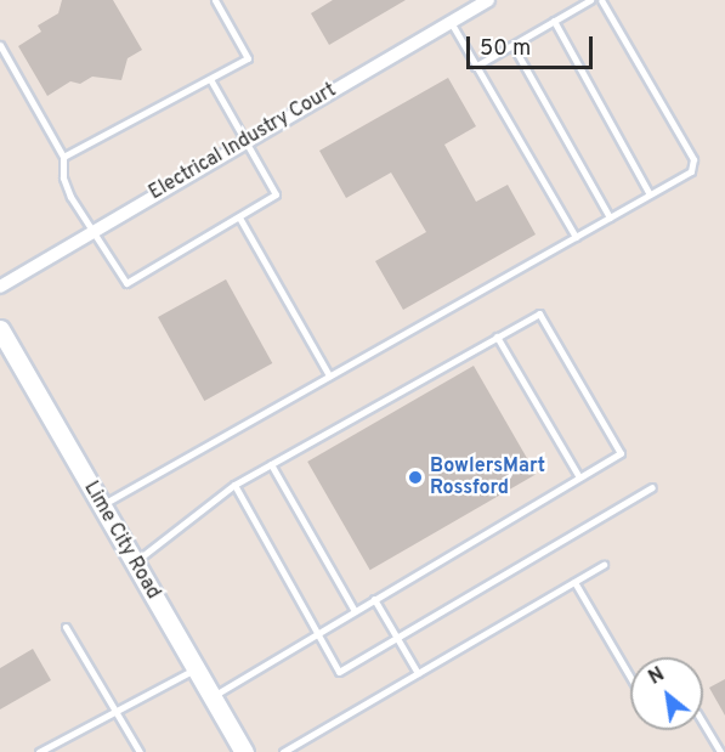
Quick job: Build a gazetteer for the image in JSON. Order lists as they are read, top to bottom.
{
  "streets": {
    "street": ["Electrical Industry Court", "Lime City Road"]
  },
  "places": ["BowlersMart Rossford"],
  "scale_bar": "50 m",
  "north": "top left"
}
